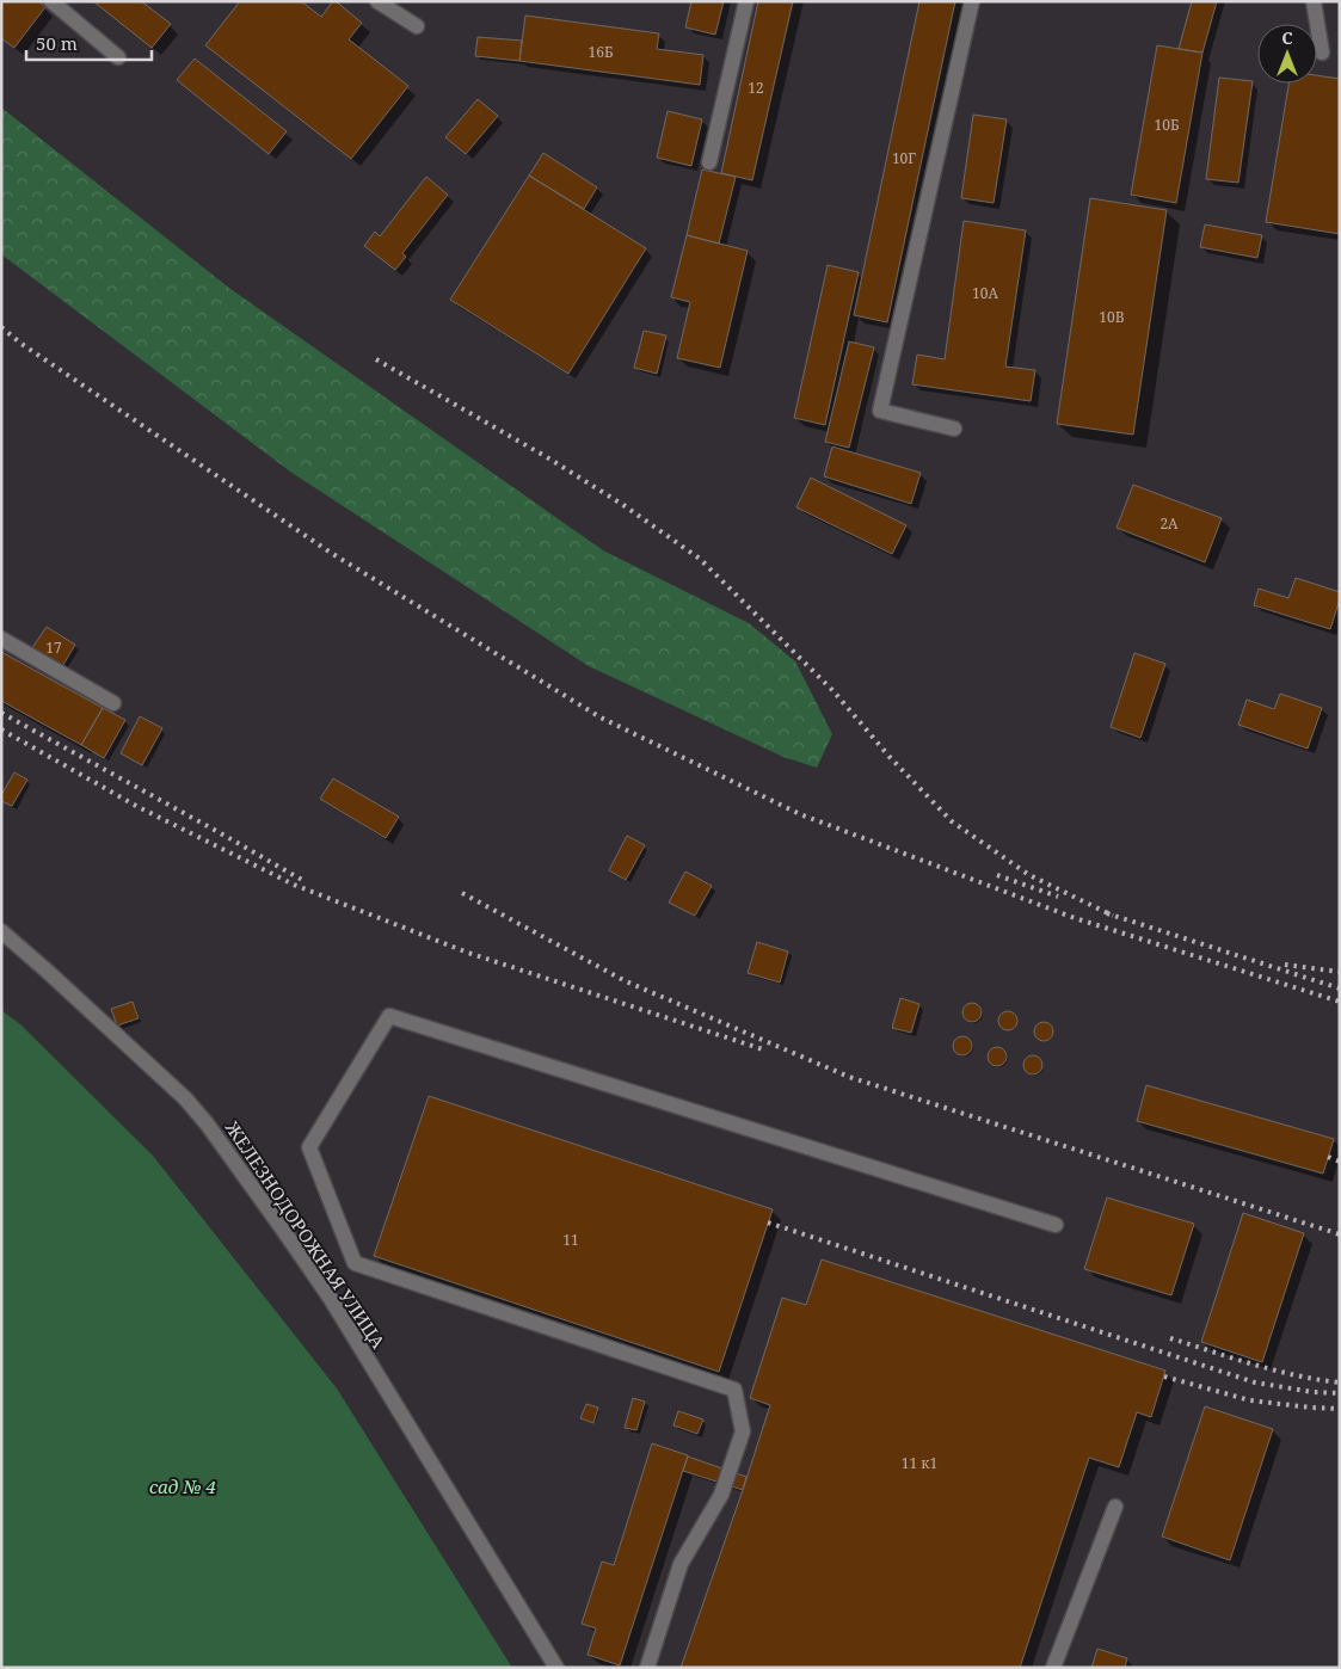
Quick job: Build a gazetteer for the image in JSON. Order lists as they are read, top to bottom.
{
  "streets": {
    "street": ["ЖЕЛЕЗНОДОРОЖНАЯ УЛИЦА"]
  },
  "parks": ["сад № 4"],
  "house_numbers": [
    "16Б",
    "12",
    "10Б",
    "10Г",
    "10А",
    "10В",
    "2А",
    "17",
    "11",
    "11 к1"
  ],
  "scale_bar": "50 m",
  "north": "top"
}
